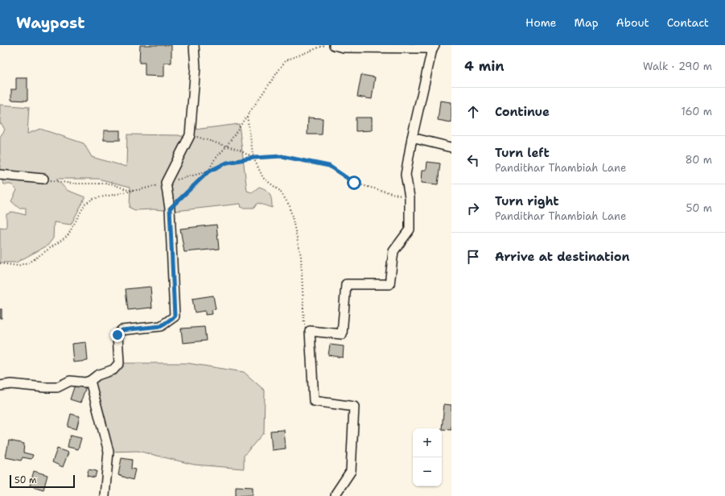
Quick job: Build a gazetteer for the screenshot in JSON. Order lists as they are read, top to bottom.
{
  "scale_bar": "50 m",
  "page": {
    "header": "Waypost",
    "nav": [
      "Home",
      "Map",
      "About",
      "Contact"
    ],
    "heading": ["4 min", "Walk · 290 m"],
    "list": [
      ["Continue", "160 m"],
      ["Turn left", "Pandithar Thambiah Lane", "80 m"],
      ["Turn right", "Pandithar Thambiah Lane", "50 m"],
      "Arrive at destination"
    ],
    "map_buttons": ["+", "−"],
    "scale": "50 m"
  }
}
